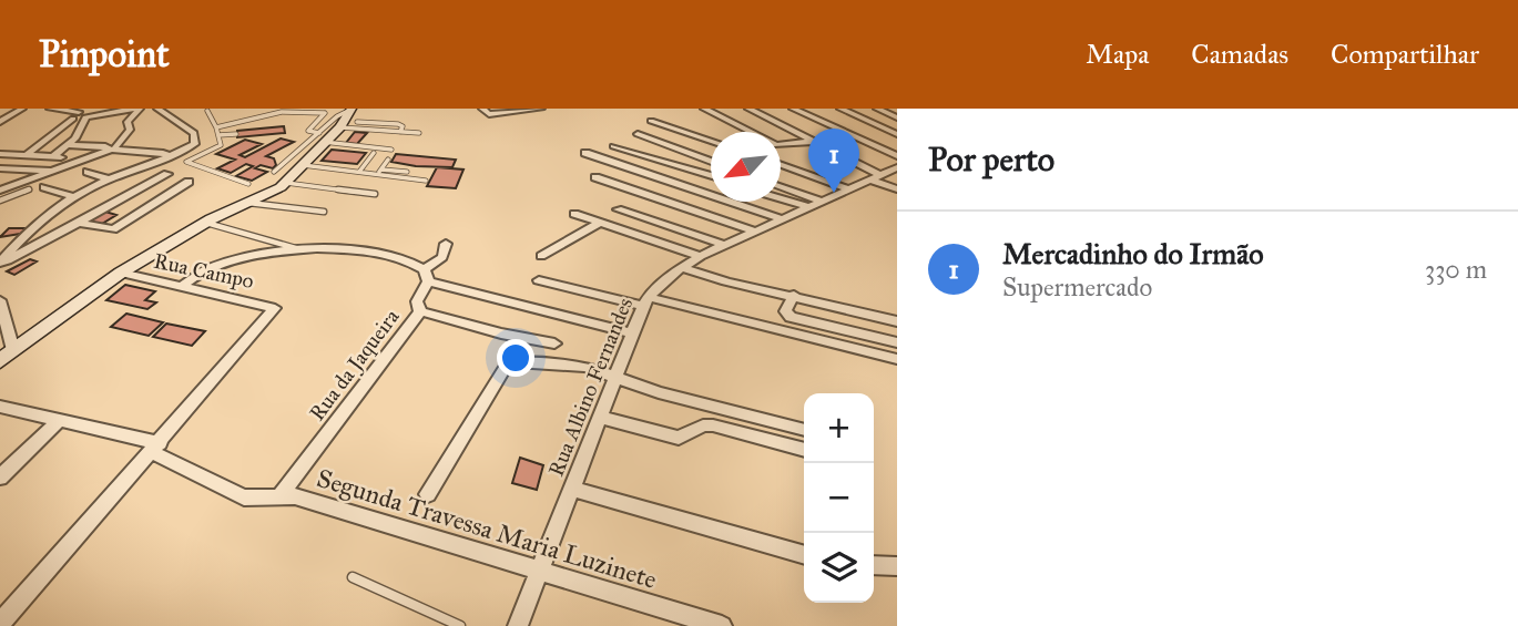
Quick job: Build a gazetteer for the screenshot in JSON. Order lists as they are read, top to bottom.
{
  "streets": {
    "street": [
      "Rua Campo",
      "Rua da Jaqueira",
      "Rua Albino Fernandes",
      "Segunda Travessa Maria Luzinete"
    ]
  },
  "crossings": [
    ["Rua Campo", "Segunda Travessa Maria Luzinete"],
    ["Rua da Jaqueira", "Segunda Travessa Maria Luzinete"],
    ["Rua Albino Fernandes", "Segunda Travessa Maria Luzinete"]
  ],
  "north": "bottom left",
  "page": {
    "header": "Pinpoint",
    "nav": ["Mapa", "Camadas", "Compartilhar"],
    "heading": "Por perto",
    "pins": "1",
    "list": [
      {
        "mark": "1",
        "name": "Mercadinho do Irmão",
        "note": "Supermercado",
        "value": "330 m"
      }
    ],
    "map_buttons": ["+", "−"]
  }
}
